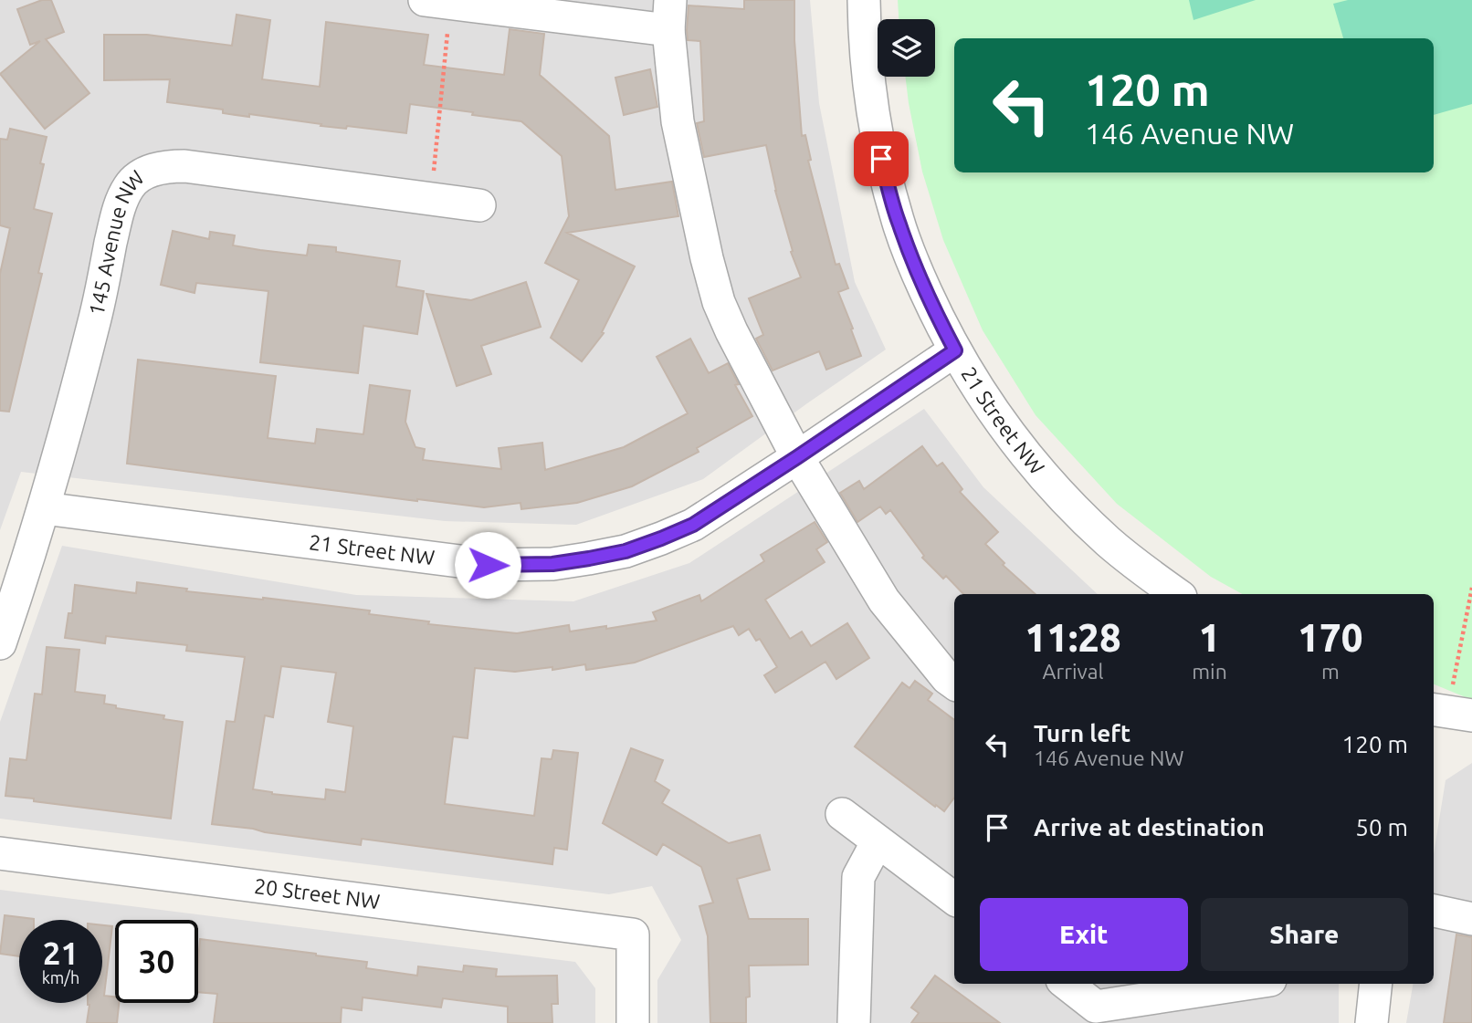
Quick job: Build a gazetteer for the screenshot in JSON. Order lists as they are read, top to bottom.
{
  "streets": {
    "street": ["145 Avenue NW", "21 Street NW", "20 Street NW"]
  },
  "crossings": [
    ["145 Avenue NW", "21 Street NW"]
  ],
  "page": {
    "turn": ["120 m", "146 Avenue NW"],
    "eta": [
      "11:28",
      "Arrival",
      "1",
      "min",
      "170",
      "m"
    ],
    "list": [
      {
        "name": "Turn left",
        "note": "146 Avenue NW",
        "value": "120 m"
      },
      {
        "name": "Arrive at destination",
        "value": "50 m"
      }
    ],
    "buttons": ["Exit", "Share"],
    "speed": "21 km/h",
    "limit": "30"
  }
}
